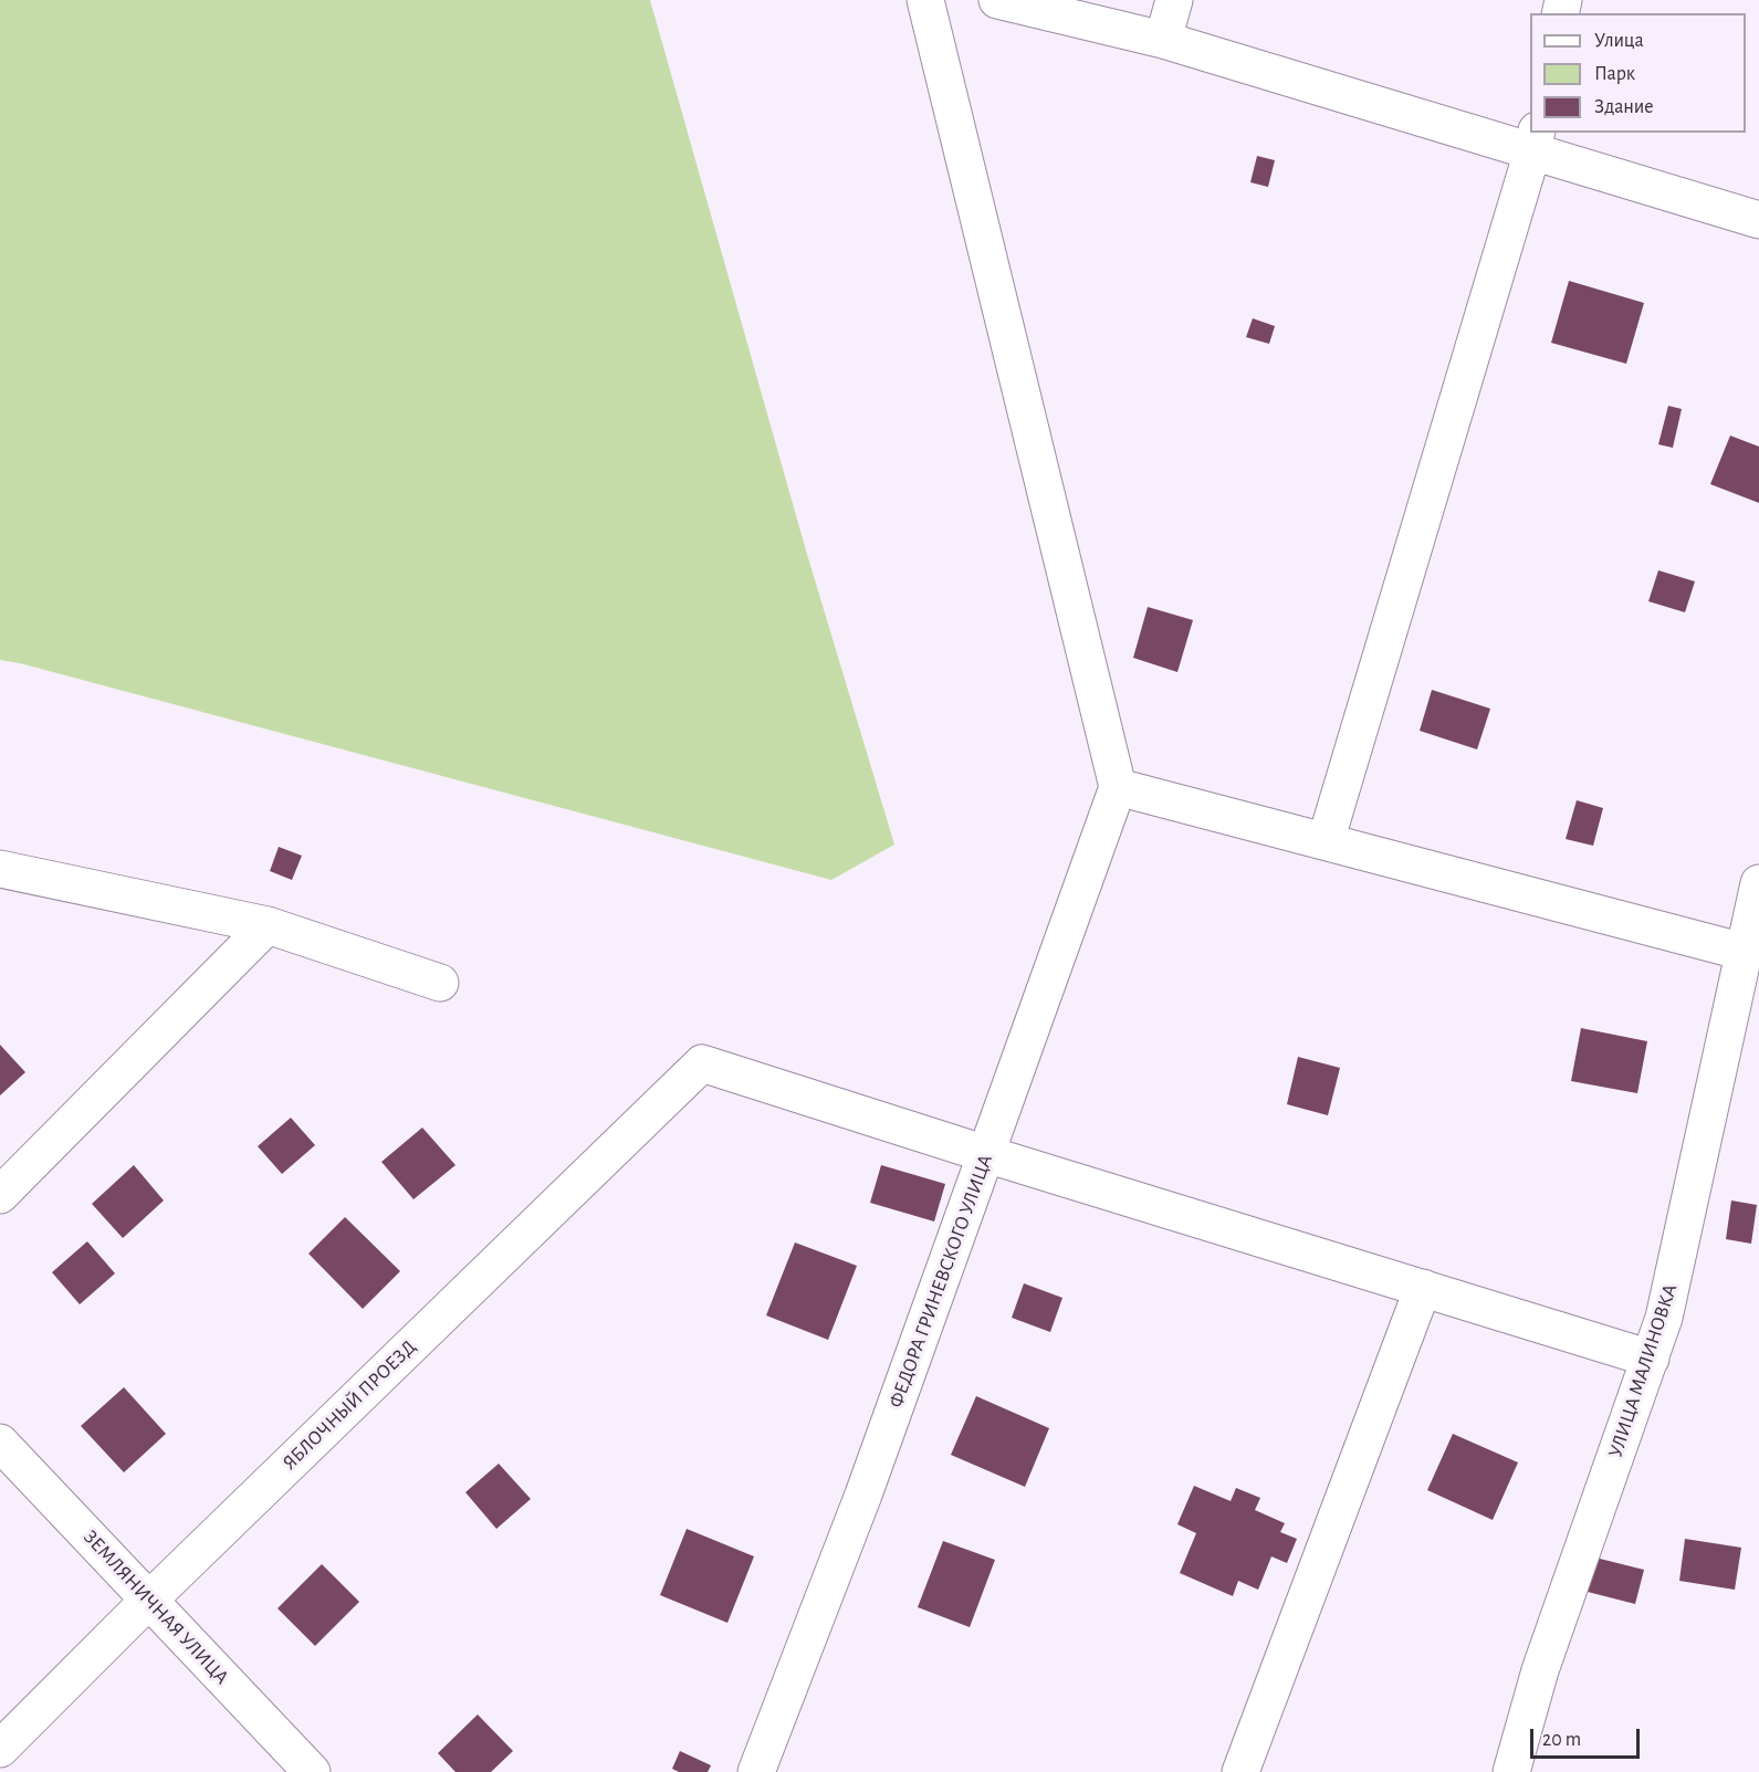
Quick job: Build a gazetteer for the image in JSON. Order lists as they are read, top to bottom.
{
  "streets": {
    "street": [
      "ФЕДОРА ГРИНЕВСКОГО УЛИЦА",
      "УЛИЦА МАЛИНОВКА",
      "ЯБЛОЧНЫЙ ПРОЕЗД",
      "ЗЕМЛЯНИЧНАЯ УЛИЦА"
    ]
  },
  "crossings": [
    ["ФЕДОРА ГРИНЕВСКОГО УЛИЦА", "ЯБЛОЧНЫЙ ПРОЕЗД"],
    ["ЯБЛОЧНЫЙ ПРОЕЗД", "ЗЕМЛЯНИЧНАЯ УЛИЦА"]
  ],
  "legend": ["Улица", "Парк", "Здание"],
  "scale_bar": "20 m"
}
